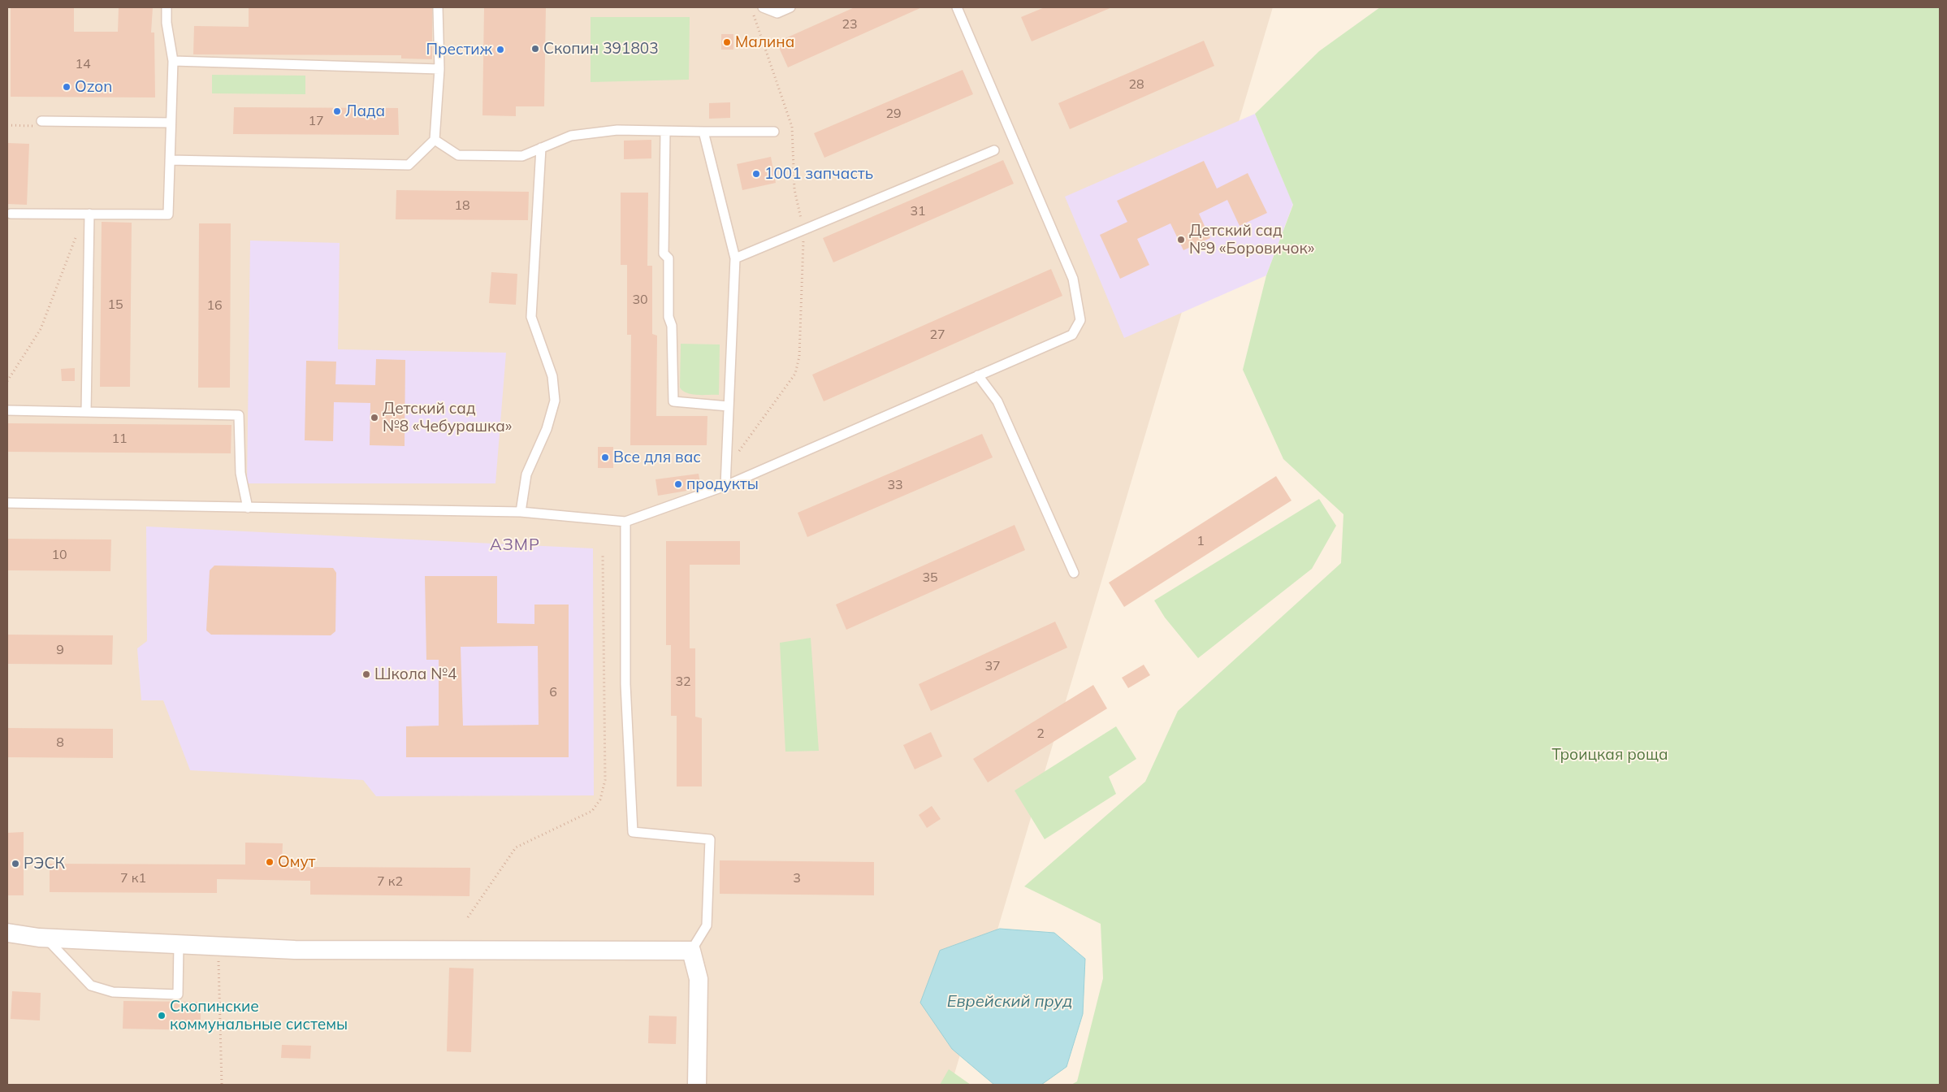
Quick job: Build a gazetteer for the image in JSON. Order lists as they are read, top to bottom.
{
  "districts": ["АЗМР"],
  "water": ["Еврейский пруд"],
  "parks": ["Троицкая роща"],
  "places": [
    "Малина",
    "Скопин 391803",
    "Престиж",
    "Ozon",
    "Лада",
    "1001 запчасть",
    "Детский сад №9 «Боровичок»",
    "Детский сад №8 «Чебурашка»",
    "Все для вас",
    "продукты",
    "Школа №4",
    "Омут",
    "РЭСК",
    "Скопинские коммунальные системы"
  ],
  "house_numbers": [
    "23",
    "14",
    "28",
    "29",
    "17",
    "18",
    "31",
    "30",
    "15",
    "16",
    "27",
    "11",
    "33",
    "1",
    "10",
    "35",
    "9",
    "37",
    "32",
    "6",
    "2",
    "8",
    "7 к1",
    "3",
    "7 к2"
  ]
}
